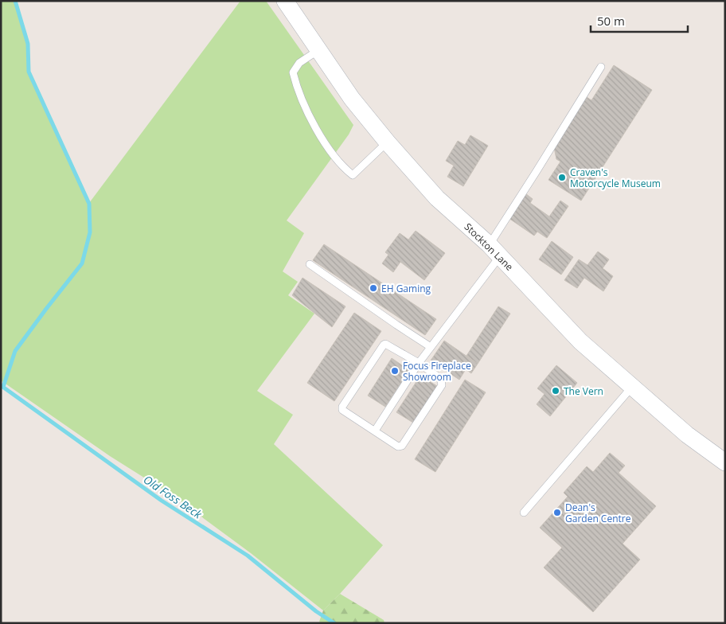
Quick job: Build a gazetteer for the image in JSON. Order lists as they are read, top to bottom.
{
  "streets": {
    "street": ["Stockton Lane"]
  },
  "water": ["Old Foss Beck"],
  "places": [
    "Craven's Motorcycle Museum",
    "EH Gaming",
    "Focus Fireplace Showroom",
    "The Vern",
    "Dean's Garden Centre"
  ],
  "scale_bar": "50 m"
}
